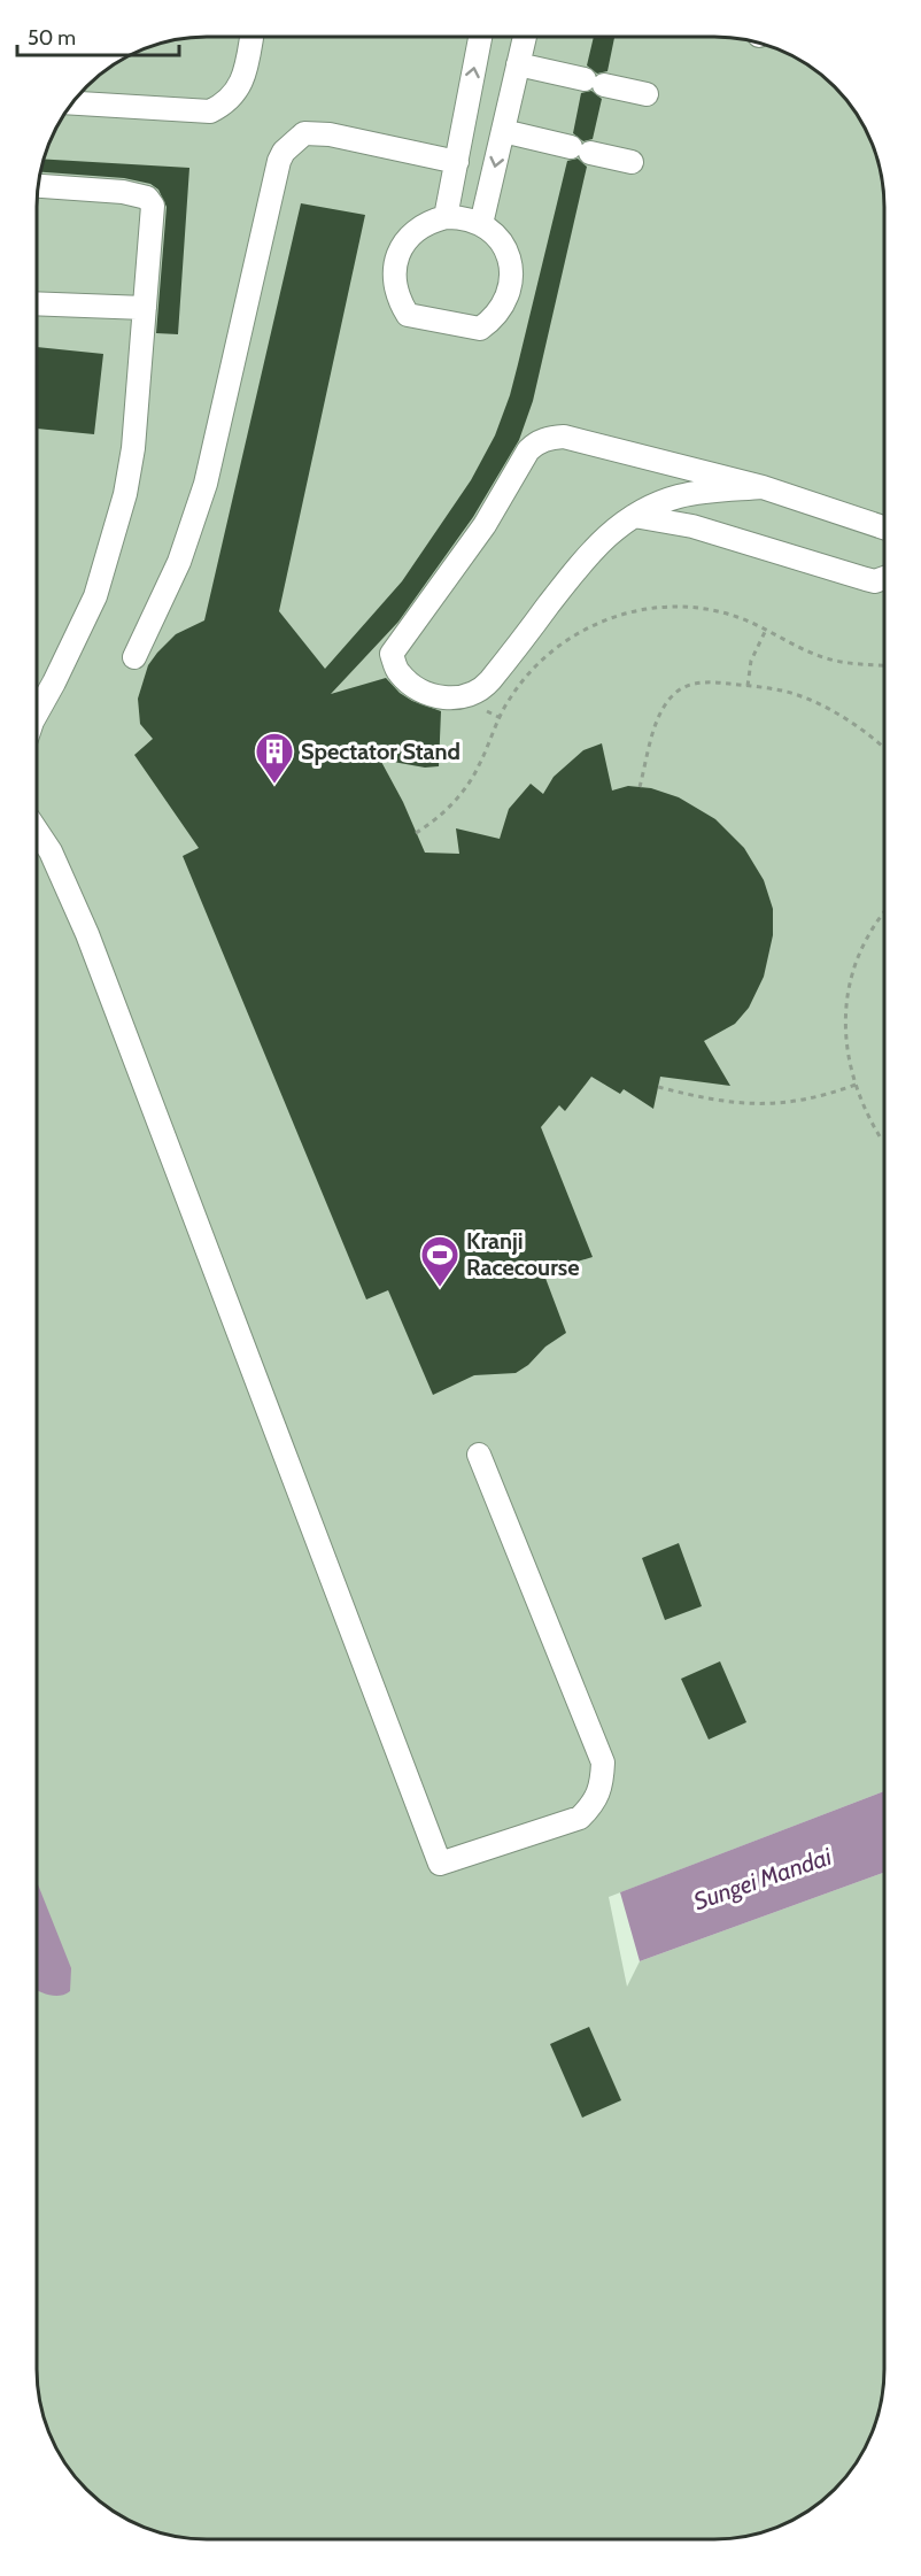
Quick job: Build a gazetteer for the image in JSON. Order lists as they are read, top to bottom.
{
  "water": ["Sungei Mandai"],
  "places": {
    "building": ["Spectator Stand"],
    "sports": ["Kranji Racecourse"]
  },
  "scale_bar": "50 m"
}
